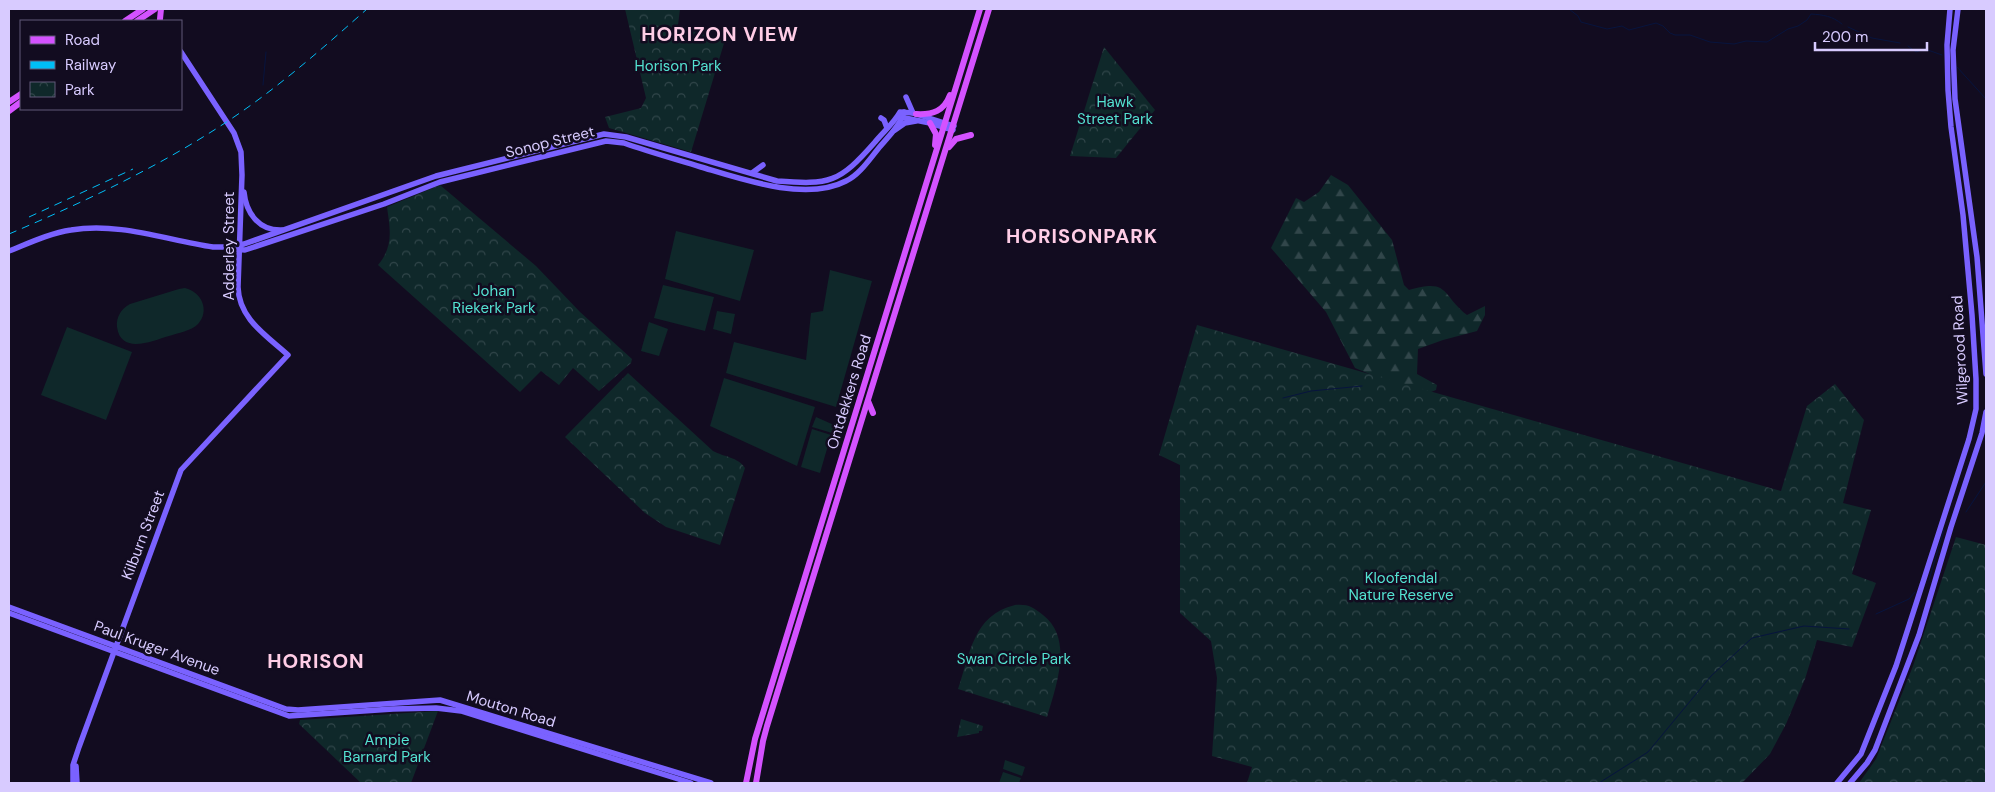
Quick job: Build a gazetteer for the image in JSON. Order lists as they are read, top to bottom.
{
  "streets": {
    "main road": ["Ontdekkers Road"],
    "street": [
      "Sonop Street",
      "Adderley Street",
      "Wilgerood Road",
      "Kilburn Street",
      "Paul Kruger Avenue",
      "Mouton Road"
    ]
  },
  "crossings": [
    ["Sonop Street", "Adderley Street"],
    ["Adderley Street", "Kilburn Street"],
    ["Kilburn Street", "Paul Kruger Avenue"],
    ["Paul Kruger Avenue", "Mouton Road"]
  ],
  "districts": ["HORIZON VIEW", "HORISONPARK", "HORISON"],
  "parks": [
    "Horison Park",
    "Hawk Street Park",
    "Johan Riekerk Park",
    "Kloofendal Nature Reserve",
    "Swan Circle Park",
    "Ampie Barnard Park"
  ],
  "legend": ["Road", "Railway", "Park"],
  "scale_bar": "200 m"
}
